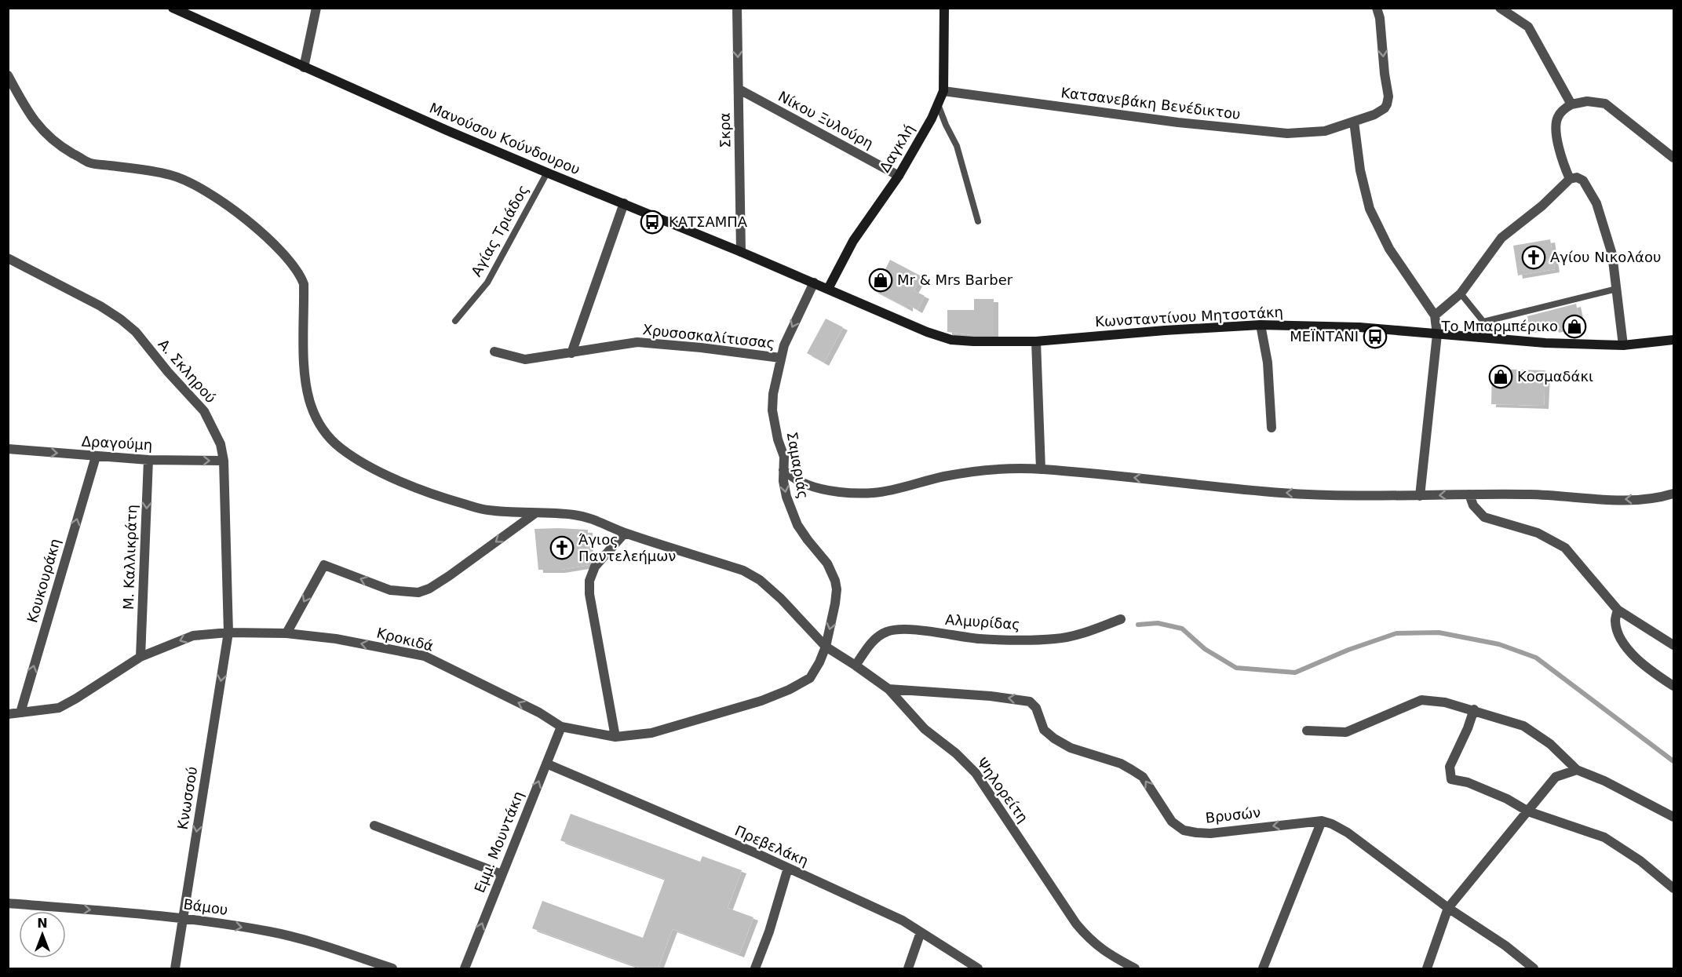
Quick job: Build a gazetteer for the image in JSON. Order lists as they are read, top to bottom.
{
  "streets": {
    "main road": ["Μανούσου Κούνδουρου", "Δαγκλή", "Κωνσταντίνου Μητσοτάκη"],
    "street": [
      "Κατσανεβάκη Βενέδικτου",
      "Νίκου Ξυλούρη",
      "Σκρα",
      "Χρυσοσκαλίτισσας",
      "Α. Σκληρού",
      "Δραγούμη",
      "Σαμαριάς",
      "Μ. Καλλικράτη",
      "Κουκουράκη",
      "Αλμυρίδας",
      "Κροκιδά",
      "Ψηλορείτη",
      "Κνωσσού",
      "Βρυσών",
      "Εμμ. Μουντάκη",
      "Πρεβελάκη",
      "Βάμου"
    ],
    "lane": ["Αγίας Τριάδος"]
  },
  "crossings": [
    ["Κατσανεβάκη Βενέδικτου", "Δαγκλή"],
    ["Νίκου Ξυλούρη", "Σκρα"],
    ["Νίκου Ξυλούρη", "Δαγκλή"],
    ["Σκρα", "Μανούσου Κούνδουρου"],
    ["Μανούσου Κούνδουρου", "Δαγκλή"],
    ["Μανούσου Κούνδουρου", "Αγίας Τριάδος"],
    ["Μανούσου Κούνδουρου", "Κωνσταντίνου Μητσοτάκη"],
    ["Μανούσου Κούνδουρου", "Σαμαριάς"],
    ["Δαγκλή", "Κωνσταντίνου Μητσοτάκη"],
    ["Χρυσοσκαλίτισσας", "Σαμαριάς"],
    ["Α. Σκληρού", "Δραγούμη"],
    ["Α. Σκληρού", "Κροκιδά"],
    ["Α. Σκληρού", "Κνωσσού"],
    ["Δραγούμη", "Μ. Καλλικράτη"],
    ["Δραγούμη", "Κουκουράκη"],
    ["Σαμαριάς", "Κροκιδά"],
    ["Σαμαριάς", "Ψηλορείτη"],
    ["Μ. Καλλικράτη", "Κροκιδά"],
    ["Κουκουράκη", "Κροκιδά"],
    ["Αλμυρίδας", "Ψηλορείτη"],
    ["Κροκιδά", "Ψηλορείτη"],
    ["Κροκιδά", "Κνωσσού"],
    ["Κροκιδά", "Εμμ. Μουντάκη"],
    ["Ψηλορείτη", "Βρυσών"],
    ["Κνωσσού", "Βάμου"],
    ["Εμμ. Μουντάκη", "Πρεβελάκη"]
  ],
  "one_way": [
    "Δραγούμη",
    "Σαμαριάς",
    "Μ. Καλλικράτη",
    "Κουκουράκη",
    "Κροκιδά",
    "Κνωσσού",
    "Βρυσών",
    "Εμμ. Μουντάκη",
    "Βάμου"
  ],
  "places": {
    "bus stop": ["ΚΑΤΣΑΜΠΑ", "ΜΕΪΝΤΑΝΙ"],
    "church": ["Αγίου Νικολάου", "Άγιος Παντελεήμων"],
    "shop": ["Mr & Mrs Barber", "Το Μπαρμπέρικο", "Κοσμαδάκι"]
  },
  "north": "top"
}
